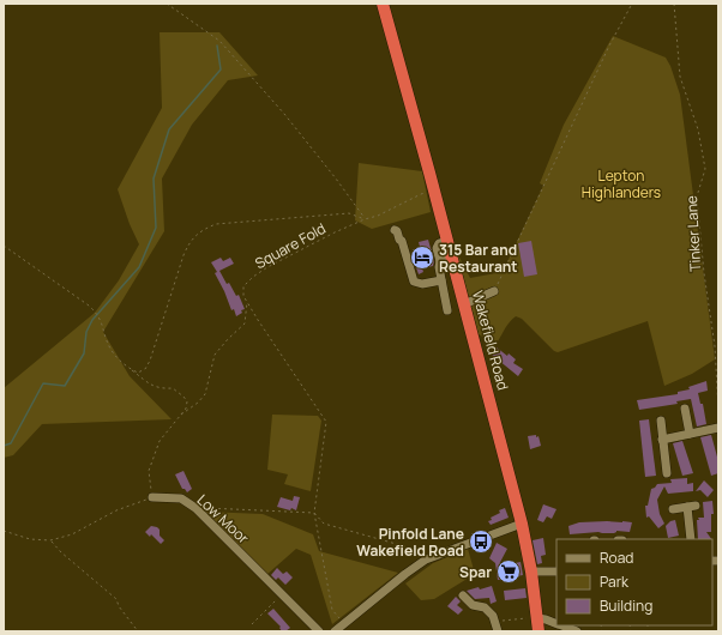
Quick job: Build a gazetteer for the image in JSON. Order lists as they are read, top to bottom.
{
  "streets": {
    "highway": ["Wakefield Road"],
    "street": ["Low Moor"],
    "path": ["Tinker Lane", "Square Fold"]
  },
  "parks": ["Lepton Highlanders"],
  "places": {
    "hotel": ["315 Bar and Restaurant"],
    "bus stop": ["Pinfold Lane Wakefield Road"],
    "supermarket": ["Spar"]
  },
  "legend": ["Road", "Park", "Building"]
}
